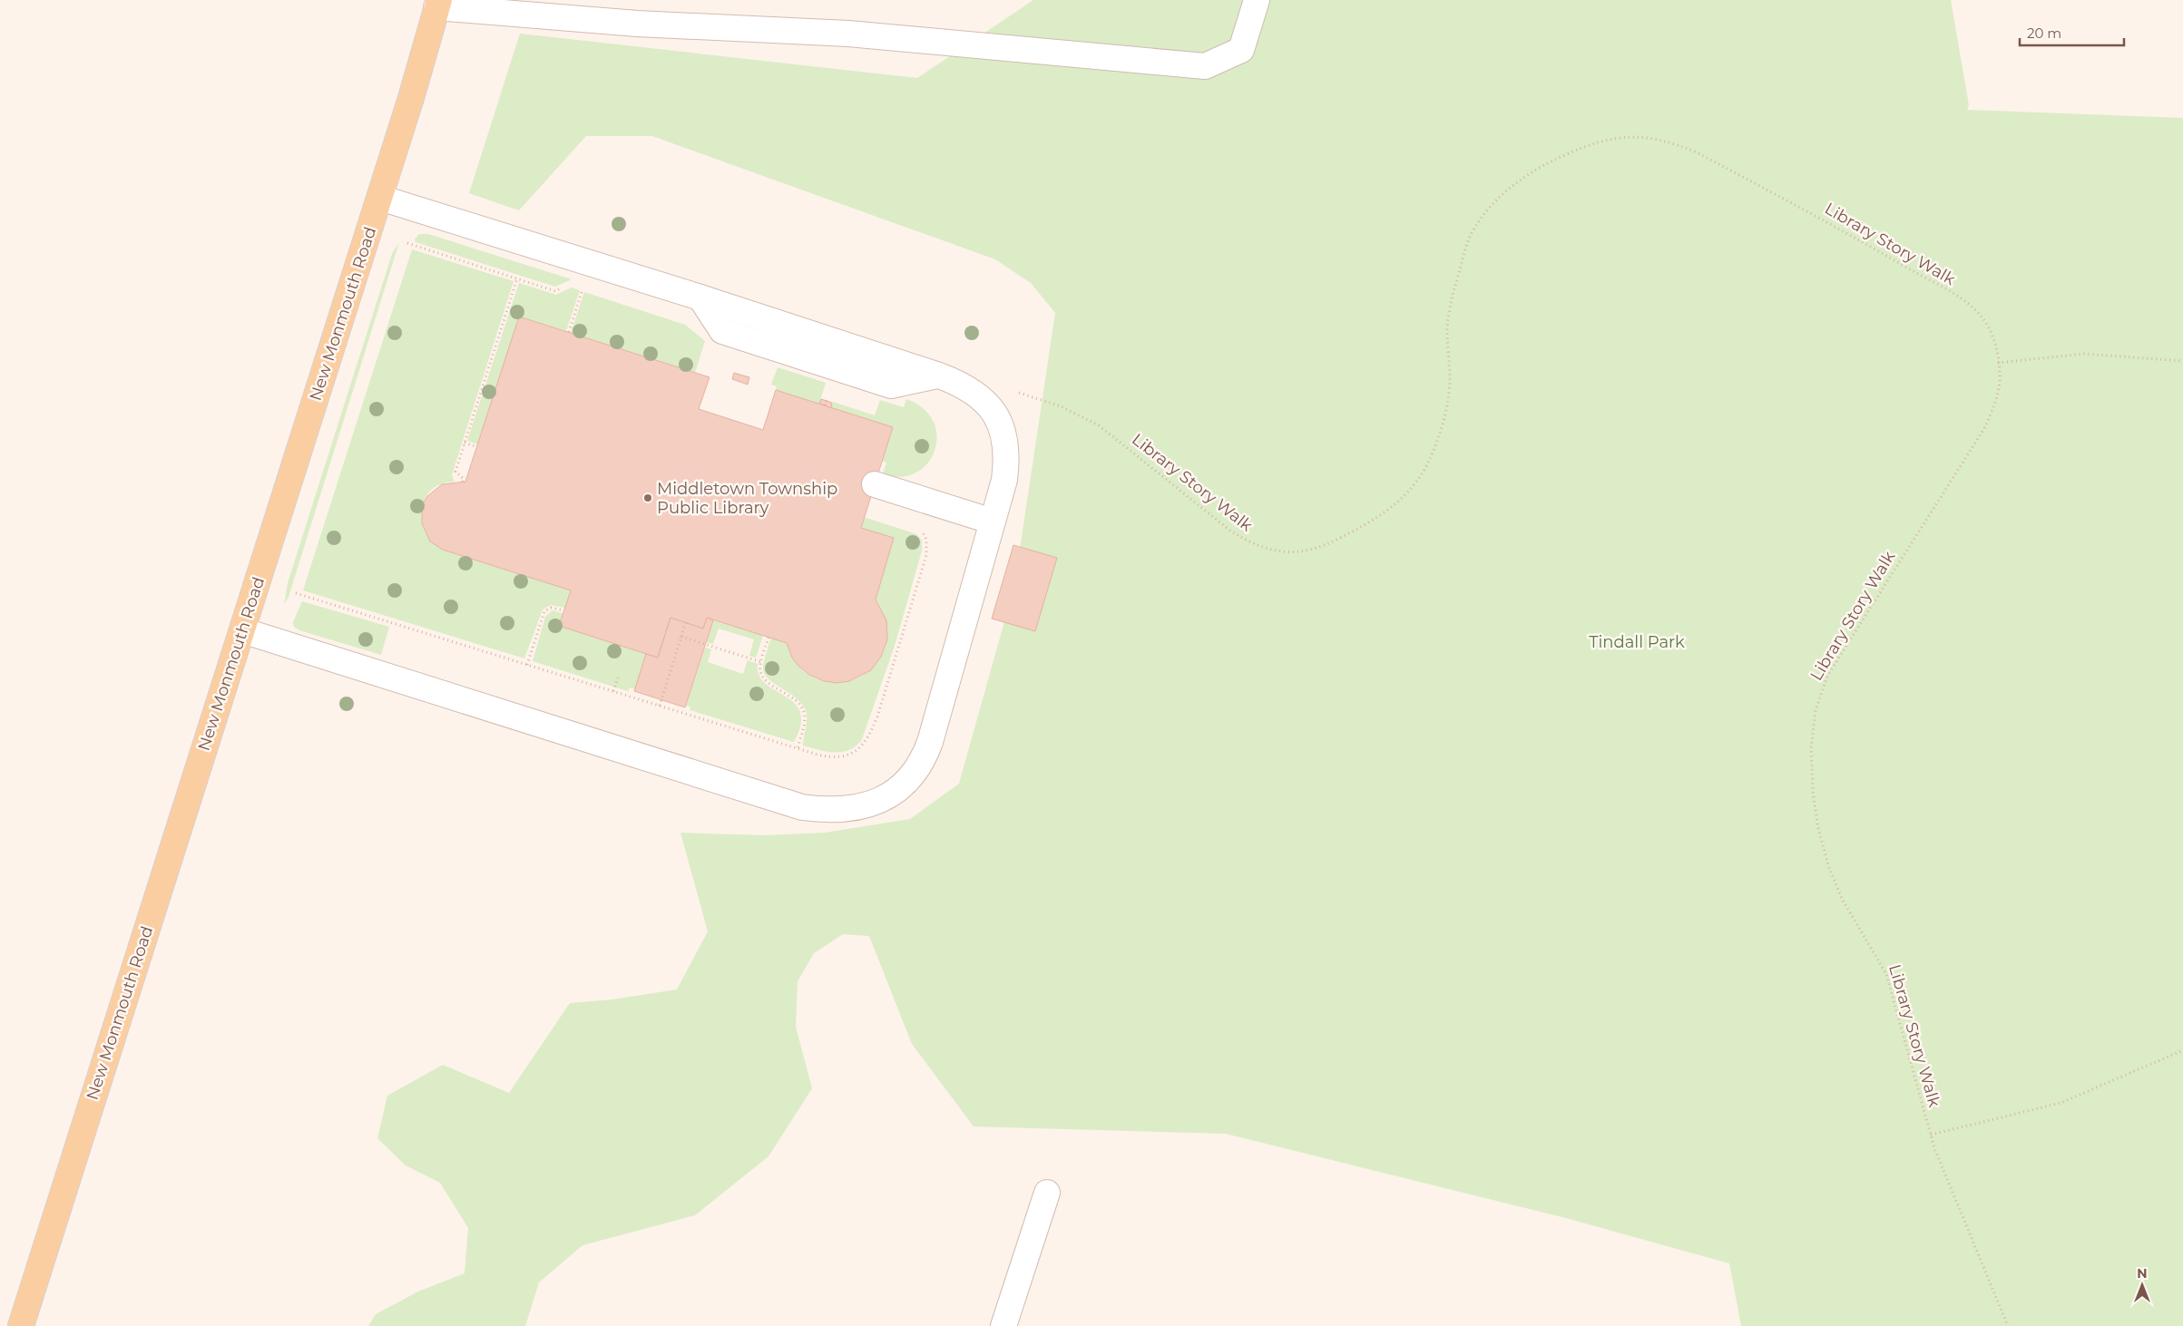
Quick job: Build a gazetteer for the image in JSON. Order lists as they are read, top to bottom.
{
  "streets": {
    "main road": ["New Monmouth Road"],
    "path": ["Library Story Walk"]
  },
  "parks": ["Tindall Park"],
  "places": ["Middletown Township Public Library"],
  "scale_bar": "20 m",
  "north": "top"
}
